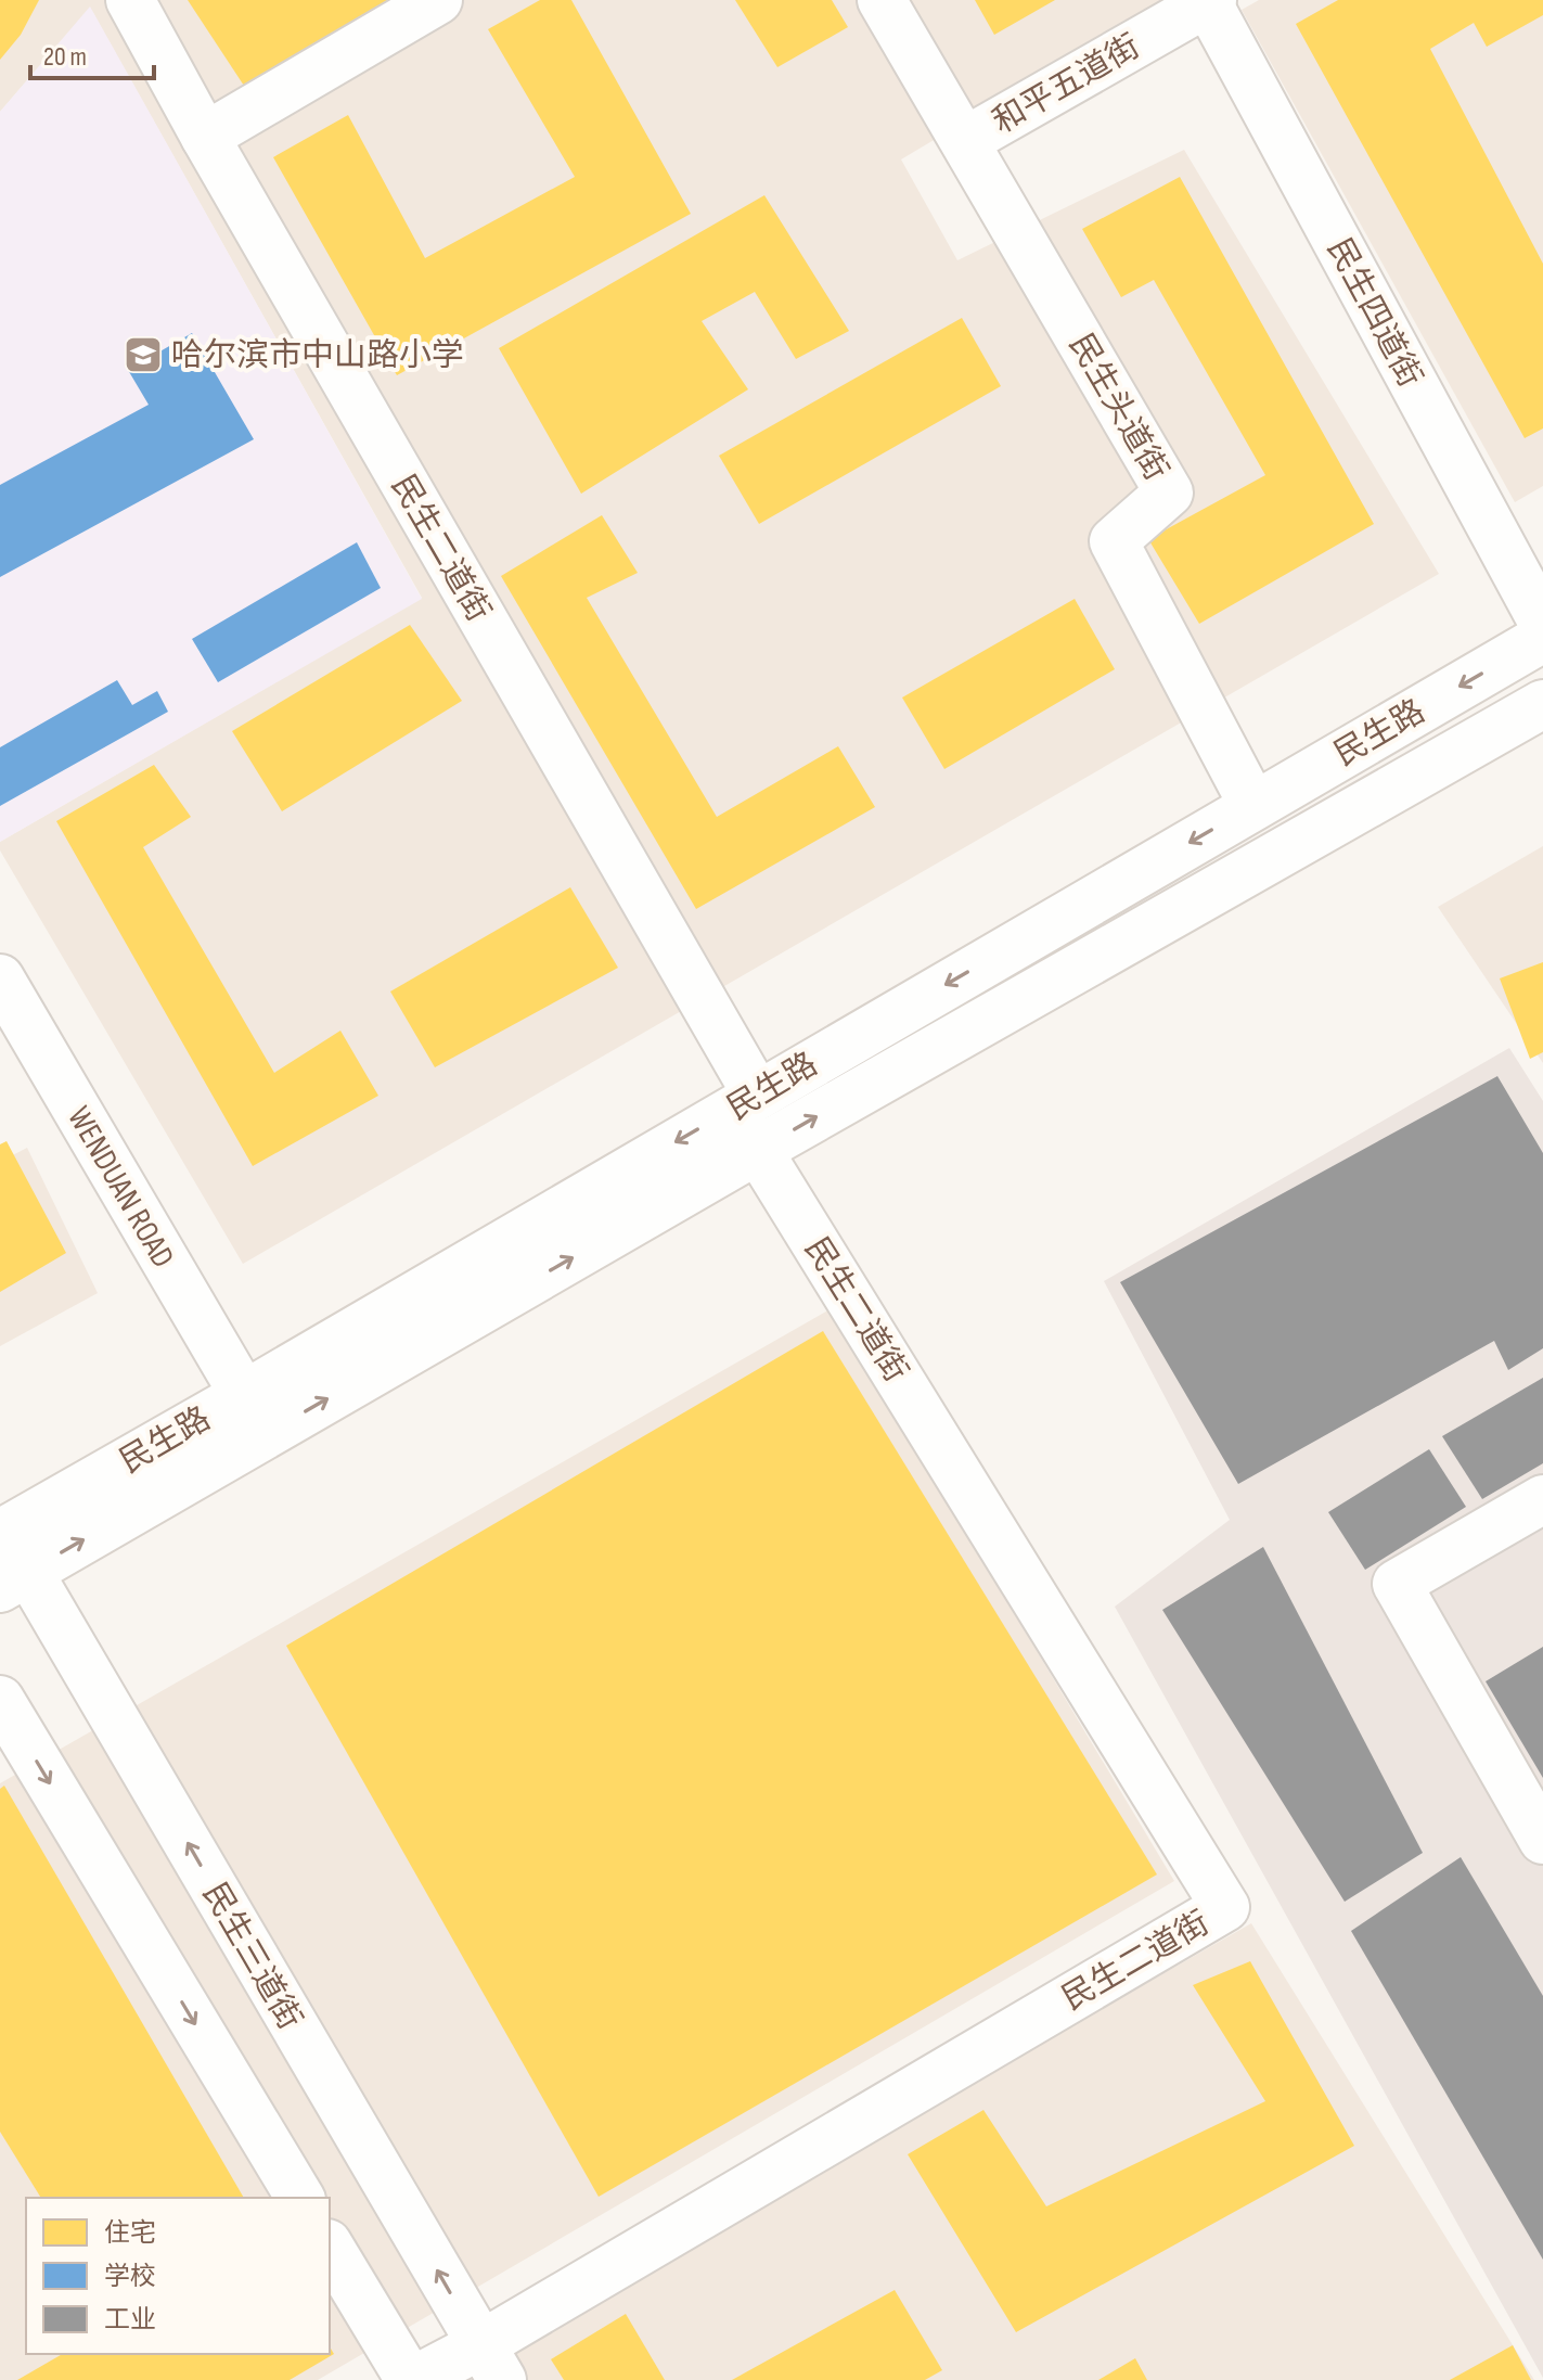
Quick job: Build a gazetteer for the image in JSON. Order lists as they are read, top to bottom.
{
  "streets": {
    "street": [
      "和平五道街",
      "民生四道街",
      "民生头道街",
      "民生二道街",
      "民生路",
      "WENDUAN ROAD",
      "民生三道街"
    ]
  },
  "crossings": [
    ["和平五道街", "民生四道街"],
    ["和平五道街", "民生头道街"],
    ["民生头道街", "民生路"],
    ["民生二道街", "民生路"],
    ["民生二道街", "民生三道街"],
    ["民生路", "WENDUAN ROAD"],
    ["民生路", "民生三道街"]
  ],
  "places": {
    "school or university": ["哈尔滨市中山路小学"]
  },
  "legend": ["住宅", "学校", "工业"],
  "scale_bar": "20 m"
}
